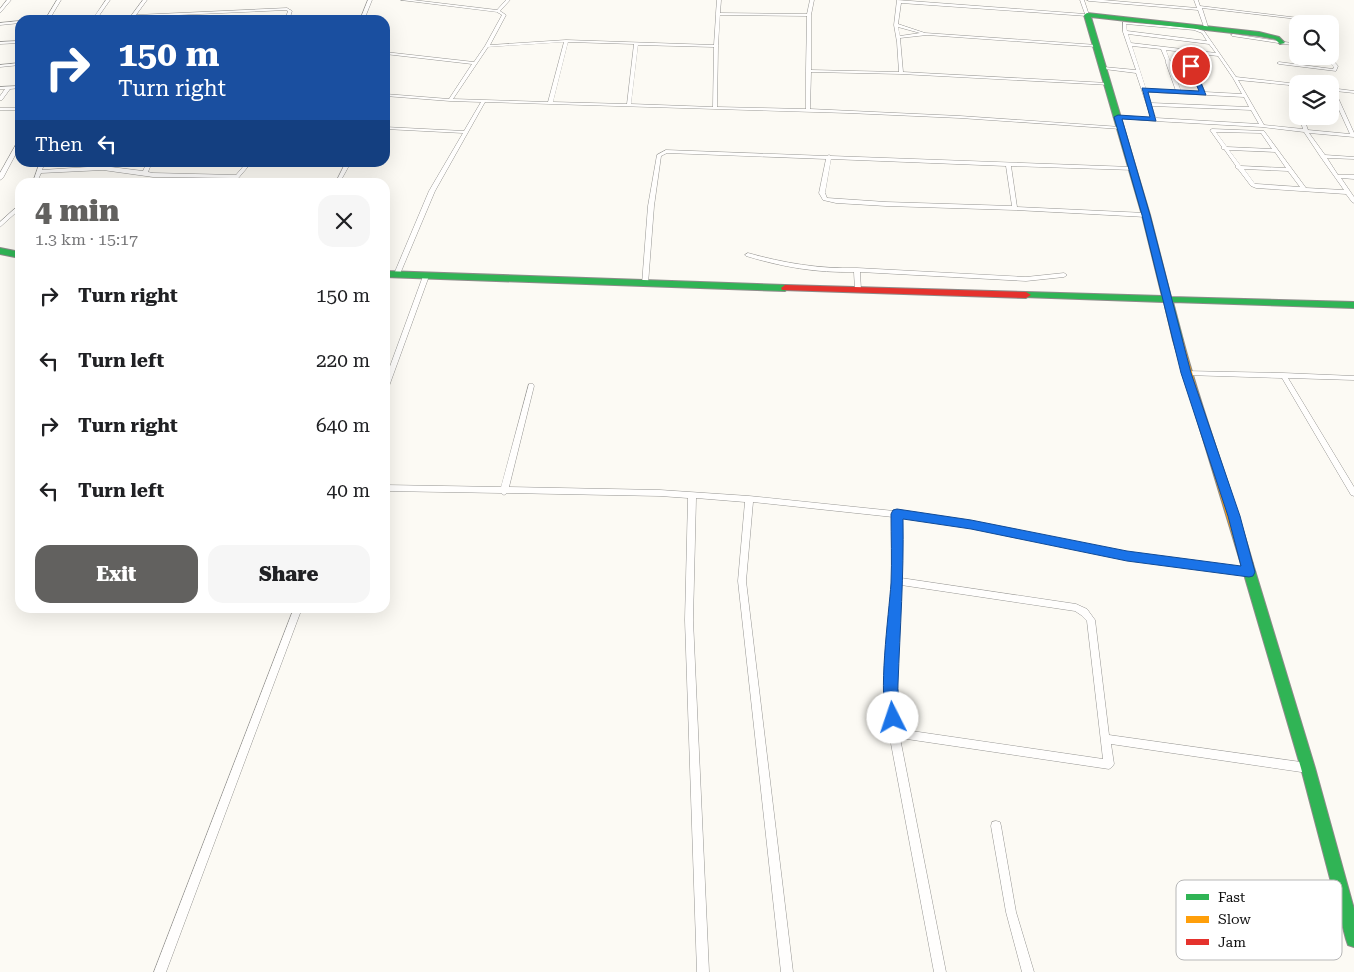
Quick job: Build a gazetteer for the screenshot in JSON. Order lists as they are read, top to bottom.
{
  "legend": ["Fast", "Slow", "Jam"],
  "page": {
    "turn": ["150 m", "Turn right"],
    "then": "Then",
    "heading": ["4 min", "1.3 km · 15:17"],
    "list": [
      {
        "name": "Turn right",
        "value": "150 m"
      },
      {
        "name": "Turn left",
        "value": "220 m"
      },
      {
        "name": "Turn right",
        "value": "640 m"
      },
      {
        "name": "Turn left",
        "value": "40 m"
      }
    ],
    "buttons": ["Exit", "Share"]
  }
}
